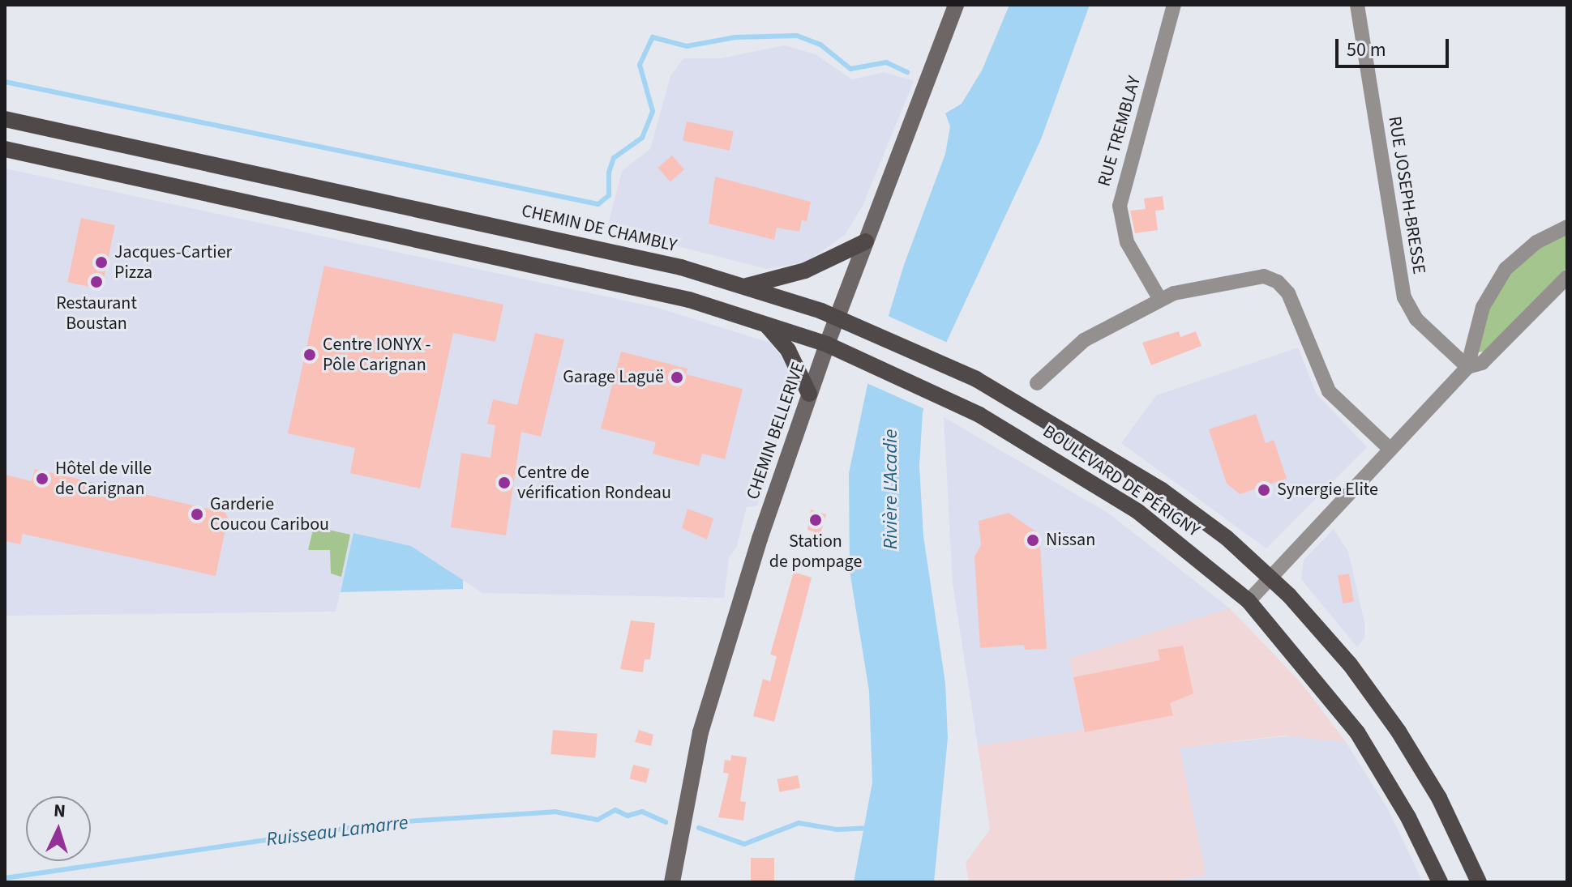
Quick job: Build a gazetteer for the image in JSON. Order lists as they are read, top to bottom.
{
  "streets": {
    "main road": ["CHEMIN DE CHAMBLY", "BOULEVARD DE PÉRIGNY"],
    "street": ["RUE TREMBLAY", "RUE JOSEPH-BRESSE", "CHEMIN BELLERIVE"]
  },
  "crossings": [
    ["CHEMIN DE CHAMBLY", "CHEMIN BELLERIVE"],
    ["CHEMIN DE CHAMBLY", "BOULEVARD DE PÉRIGNY"],
    ["CHEMIN BELLERIVE", "BOULEVARD DE PÉRIGNY"]
  ],
  "water": ["Rivière L'Acadie", "Ruisseau Lamarre"],
  "places": [
    "Jacques-Cartier Pizza",
    "Restaurant Boustan",
    "Centre IONYX - Pôle Carignan",
    "Garage Laguë",
    "Hôtel de ville de Carignan",
    "Centre de vérification Rondeau",
    "Synergie Elite",
    "Garderie Coucou Caribou",
    "Station de pompage",
    "Nissan"
  ],
  "scale_bar": "50 m",
  "north": "top"
}
